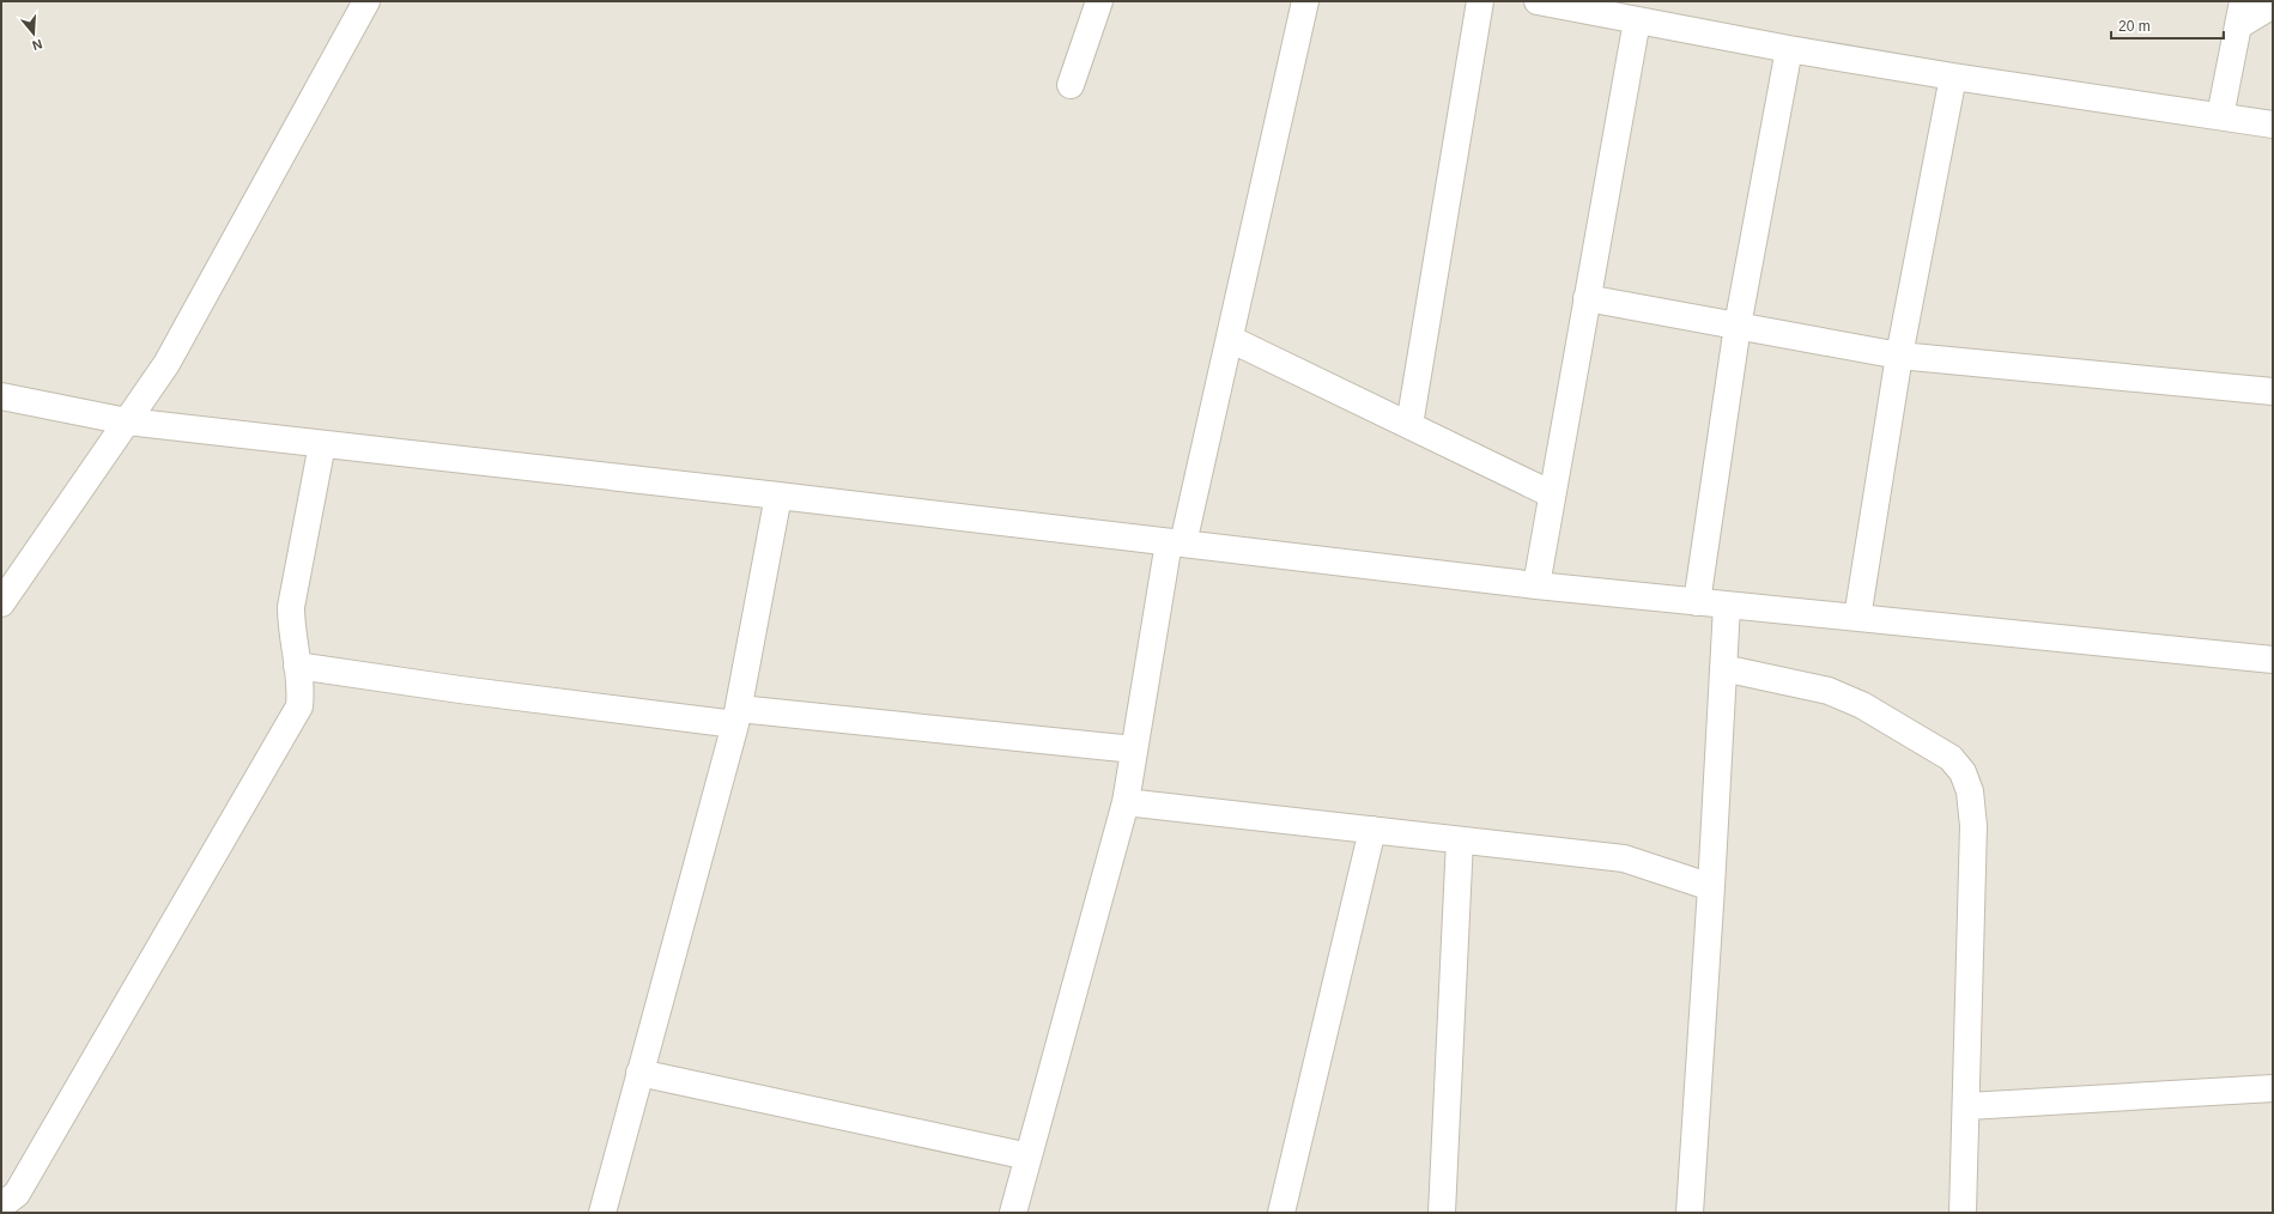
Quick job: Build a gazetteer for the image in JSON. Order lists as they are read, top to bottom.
{
  "scale_bar": "20 m",
  "north": "bottom"
}
